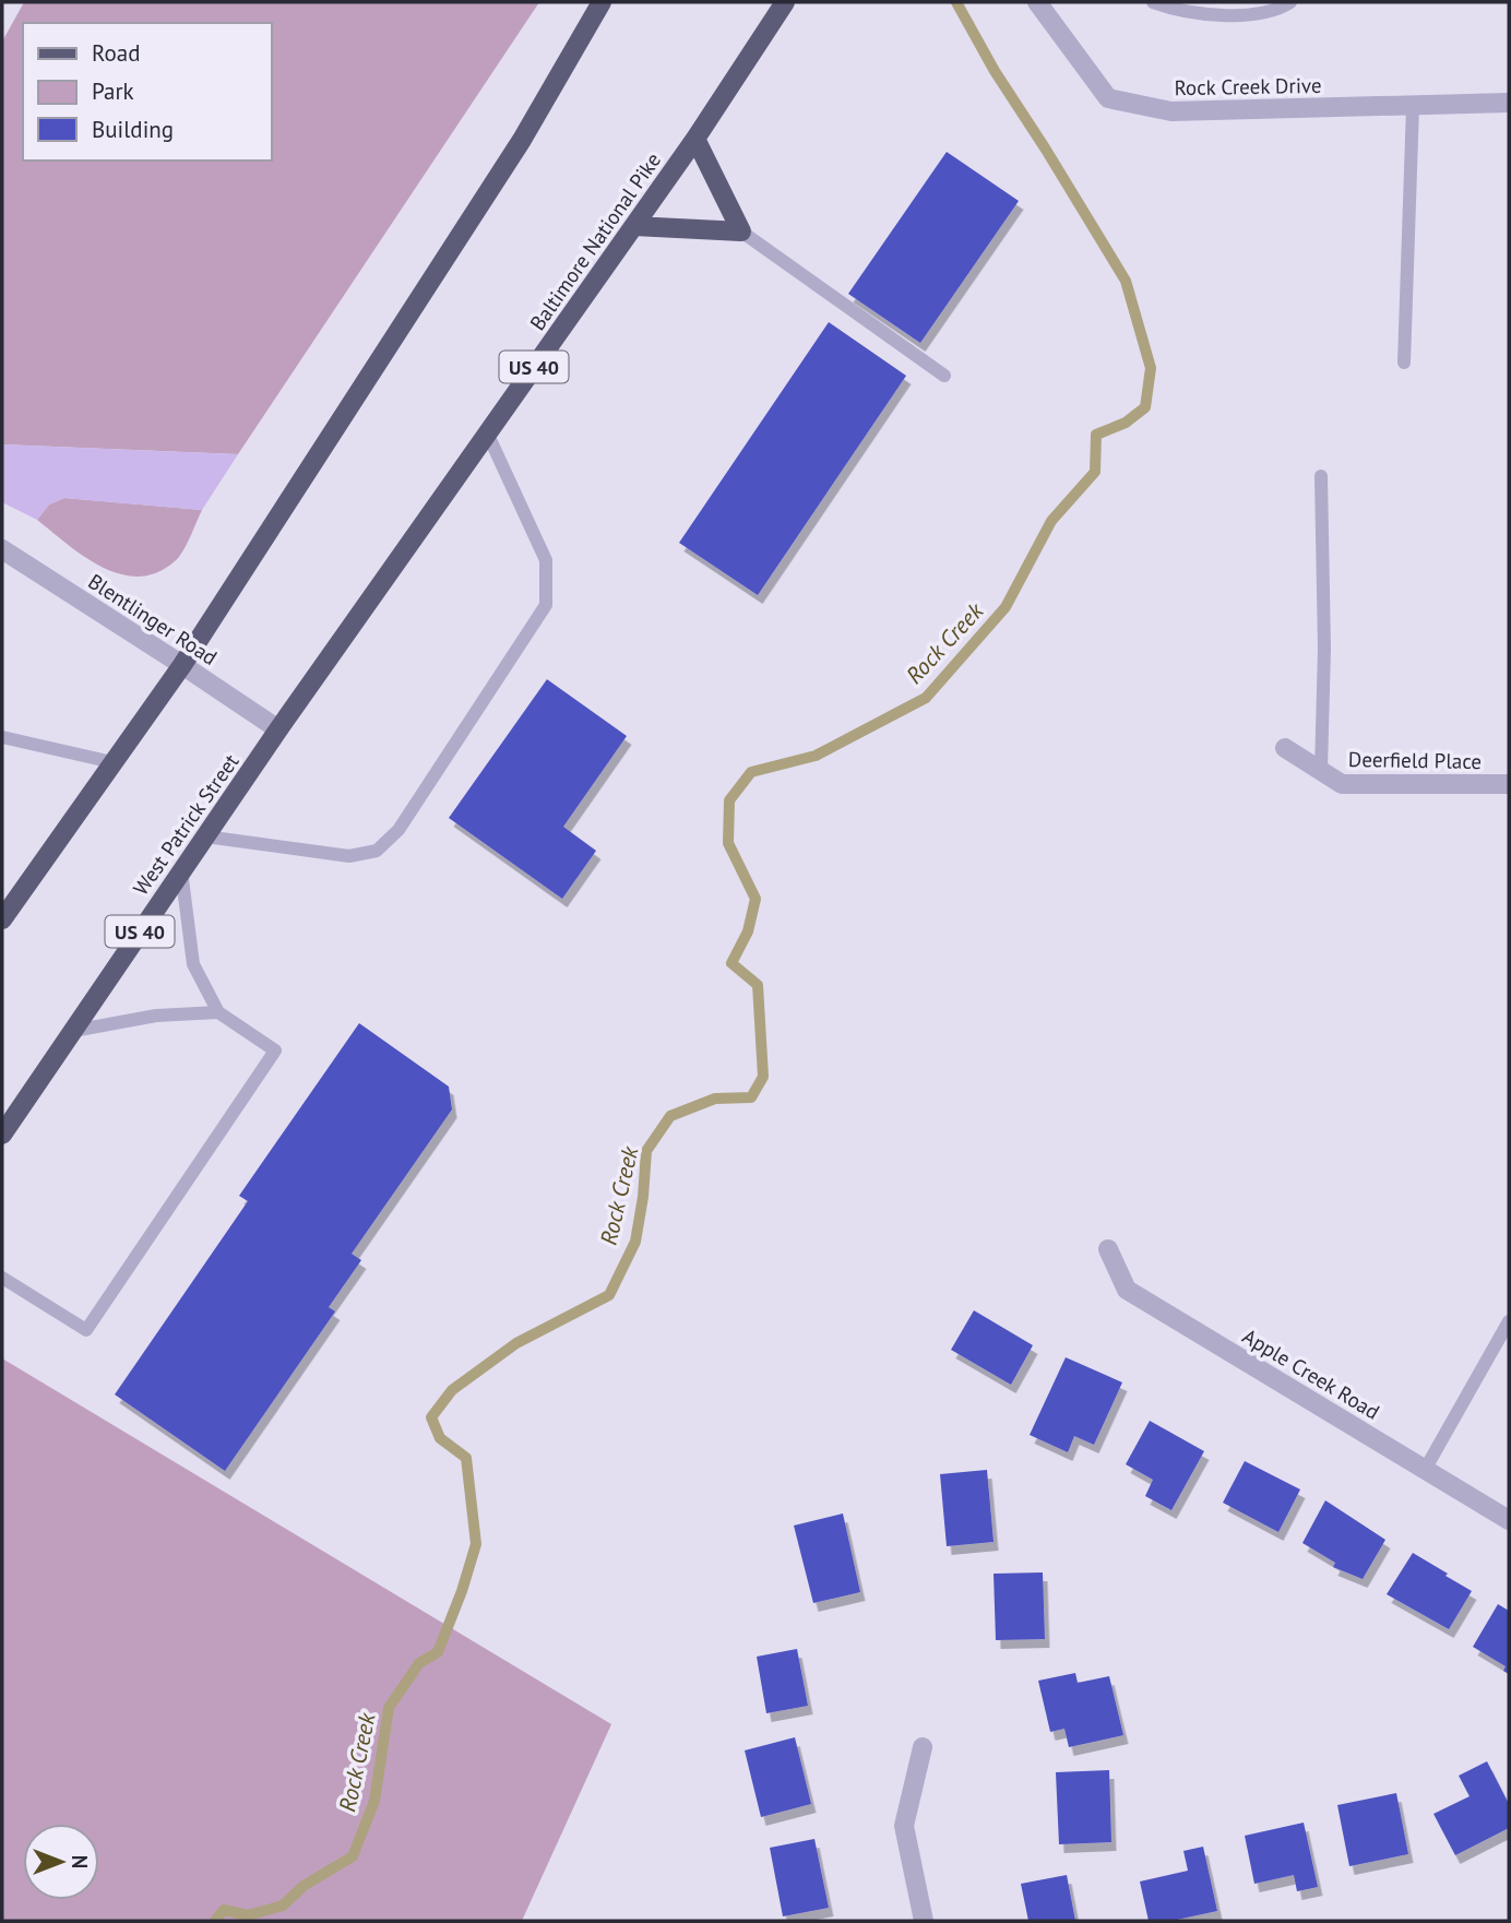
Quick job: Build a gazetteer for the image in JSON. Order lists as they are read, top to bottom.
{
  "streets": {
    "main road": ["Baltimore National Pike", "US 40", "West Patrick Street"],
    "street": [
      "Rock Creek Drive",
      "Blentlinger Road",
      "Deerfield Place",
      "Apple Creek Road"
    ]
  },
  "crossings": [
    ["Baltimore National Pike", "Blentlinger Road"],
    ["Baltimore National Pike", "West Patrick Street"],
    ["Blentlinger Road", "West Patrick Street"]
  ],
  "water": ["Rock Creek"],
  "legend": ["Road", "Park", "Building"],
  "north": "right"
}
